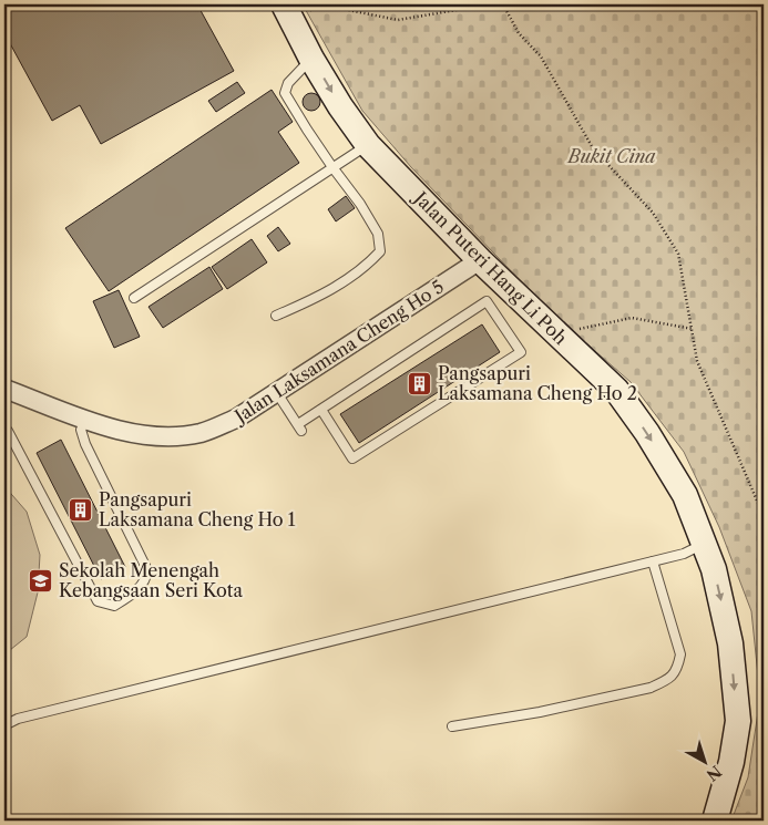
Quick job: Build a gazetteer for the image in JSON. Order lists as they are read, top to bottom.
{
  "streets": {
    "street": ["Jalan Puteri Hang Li Poh", "Jalan Laksamana Cheng Ho 5"]
  },
  "crossings": [
    ["Jalan Puteri Hang Li Poh", "Jalan Laksamana Cheng Ho 5"]
  ],
  "one_way": ["Jalan Puteri Hang Li Poh"],
  "parks": ["Bukit Cina"],
  "places": {
    "building": ["Pangsapuri Laksamana Cheng Ho 2", "Pangsapuri Laksamana Cheng Ho 1"],
    "school or university": ["Sekolah Menengah Kebangsaan Seri Kota"]
  },
  "north": "bottom right"
}
